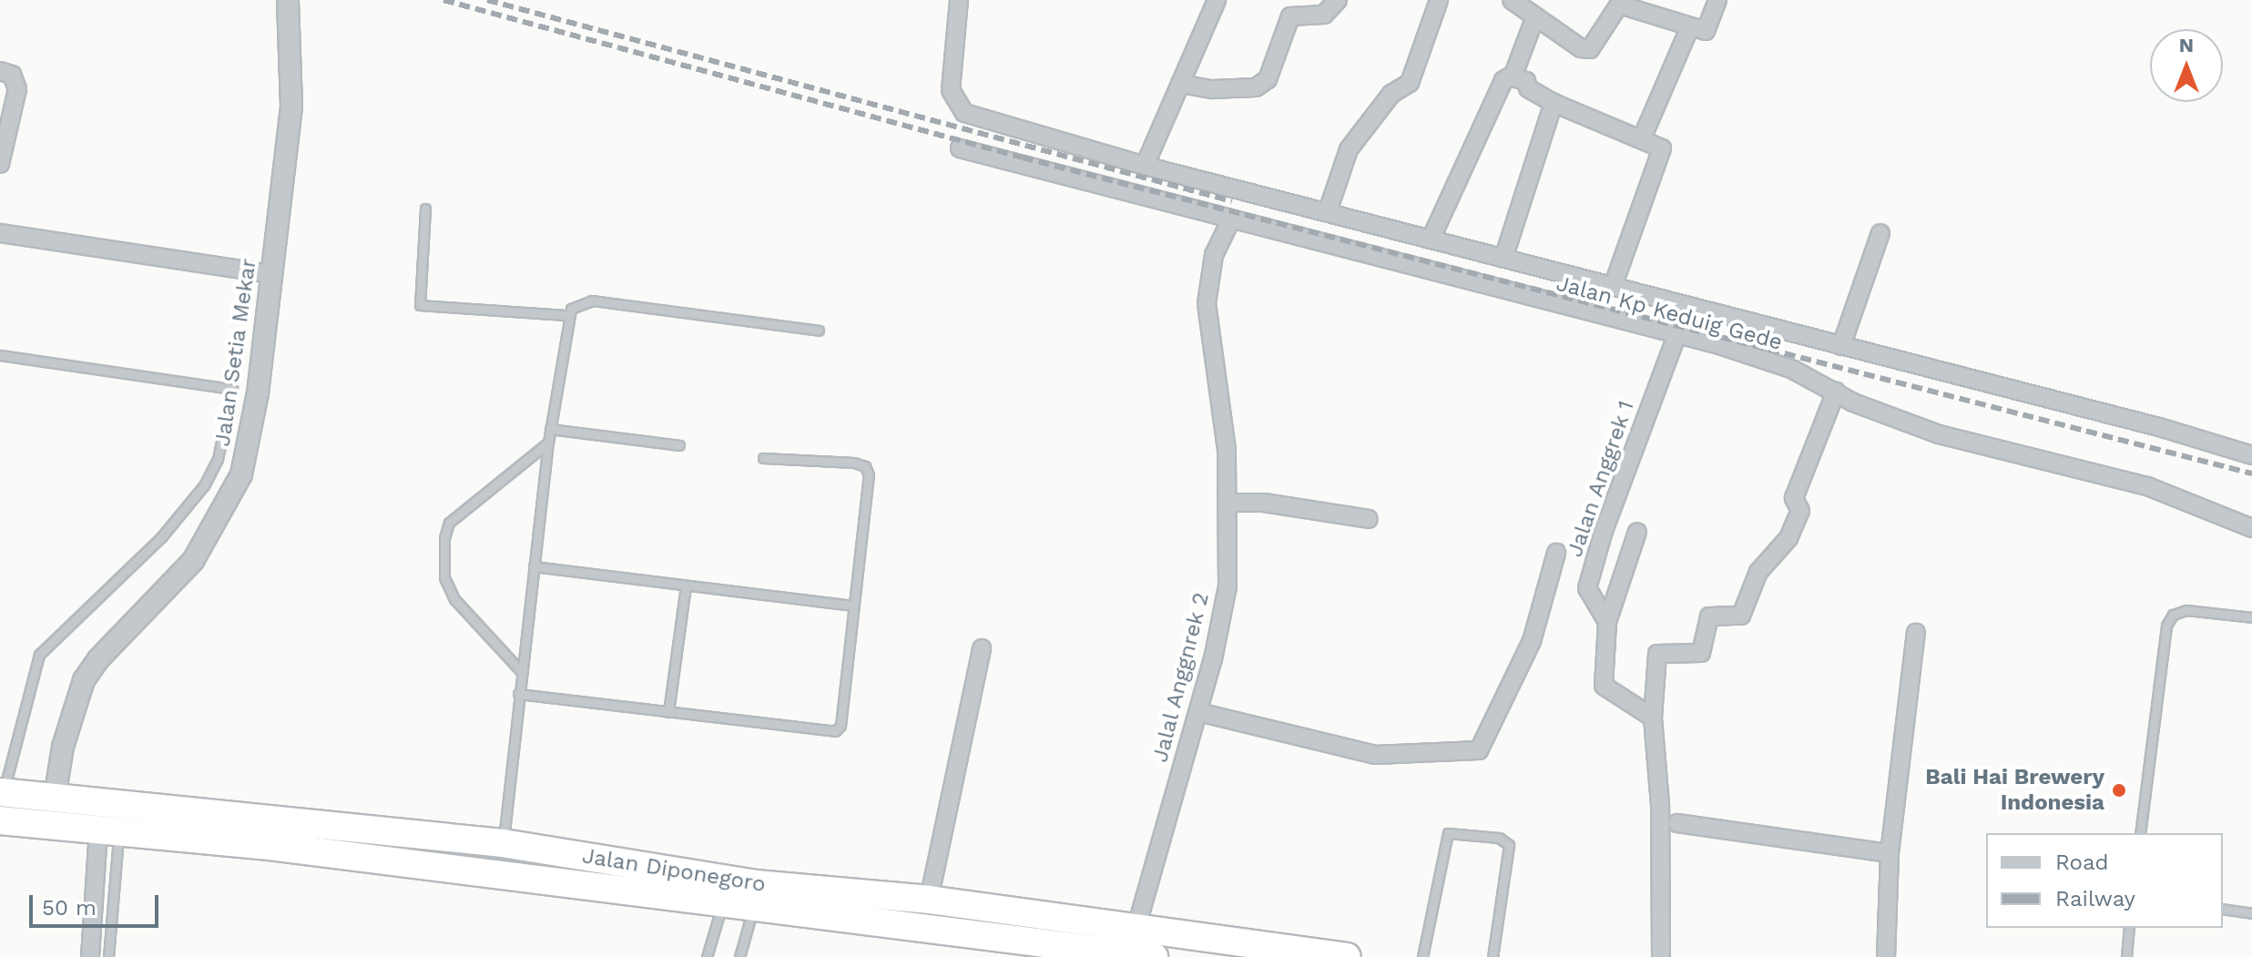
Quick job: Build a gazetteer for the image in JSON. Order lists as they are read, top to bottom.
{
  "streets": {
    "highway": ["Jalan Diponegoro"],
    "street": [
      "Jalan Kp Keduig Gede",
      "Jalan Setia Mekar",
      "Jalan Anggrek 1",
      "Jalal Anggnrek 2"
    ]
  },
  "crossings": [
    ["Jalan Kp Keduig Gede", "Jalan Anggrek 1"],
    ["Jalan Kp Keduig Gede", "Jalal Anggnrek 2"],
    ["Jalan Setia Mekar", "Jalan Diponegoro"],
    ["Jalal Anggnrek 2", "Jalan Diponegoro"]
  ],
  "places": ["Bali Hai Brewery Indonesia"],
  "legend": ["Road", "Railway"],
  "scale_bar": "50 m",
  "north": "top"
}
